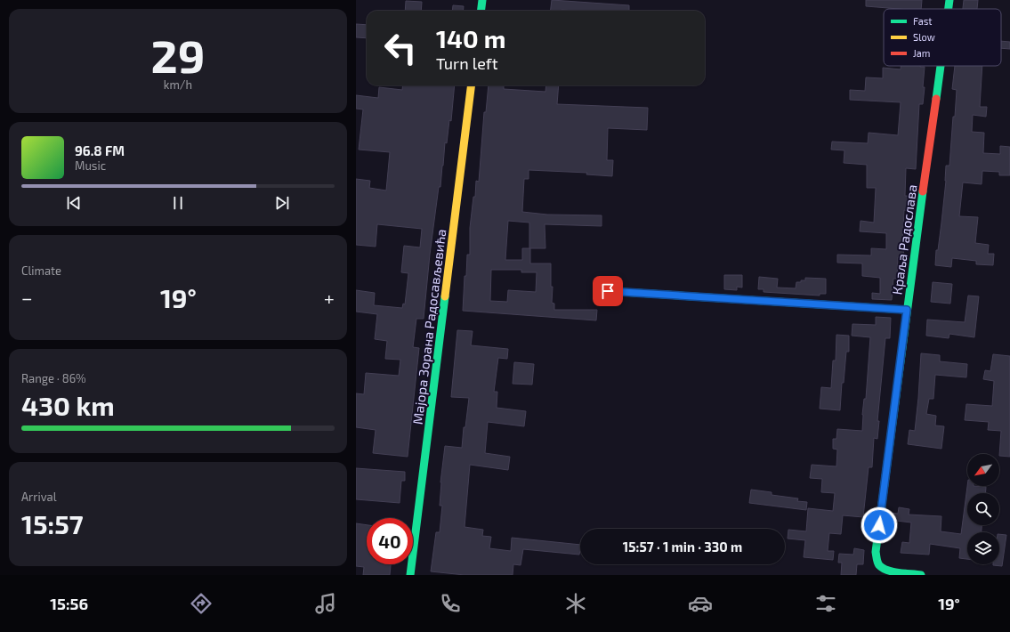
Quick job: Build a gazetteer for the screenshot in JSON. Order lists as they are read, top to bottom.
{
  "streets": {
    "street": ["Краља Радослава", "Мајора Зорана Радосављевића"]
  },
  "legend": ["Fast", "Slow", "Jam"],
  "north": "bottom left",
  "page": {
    "tile": [
      ["29", "km/h"],
      "Climate",
      ["Range · 86%", "430 km"],
      ["Arrival", "15:57"]
    ],
    "turn": ["140 m", "Turn left"],
    "song": ["96.8 FM", "Music"],
    "heat": ["−", "19°", "+"],
    "limit": "40",
    "trip": "15:57 · 1 min · 330 m",
    "tabs": ["15:56", "19°"]
  }
}
